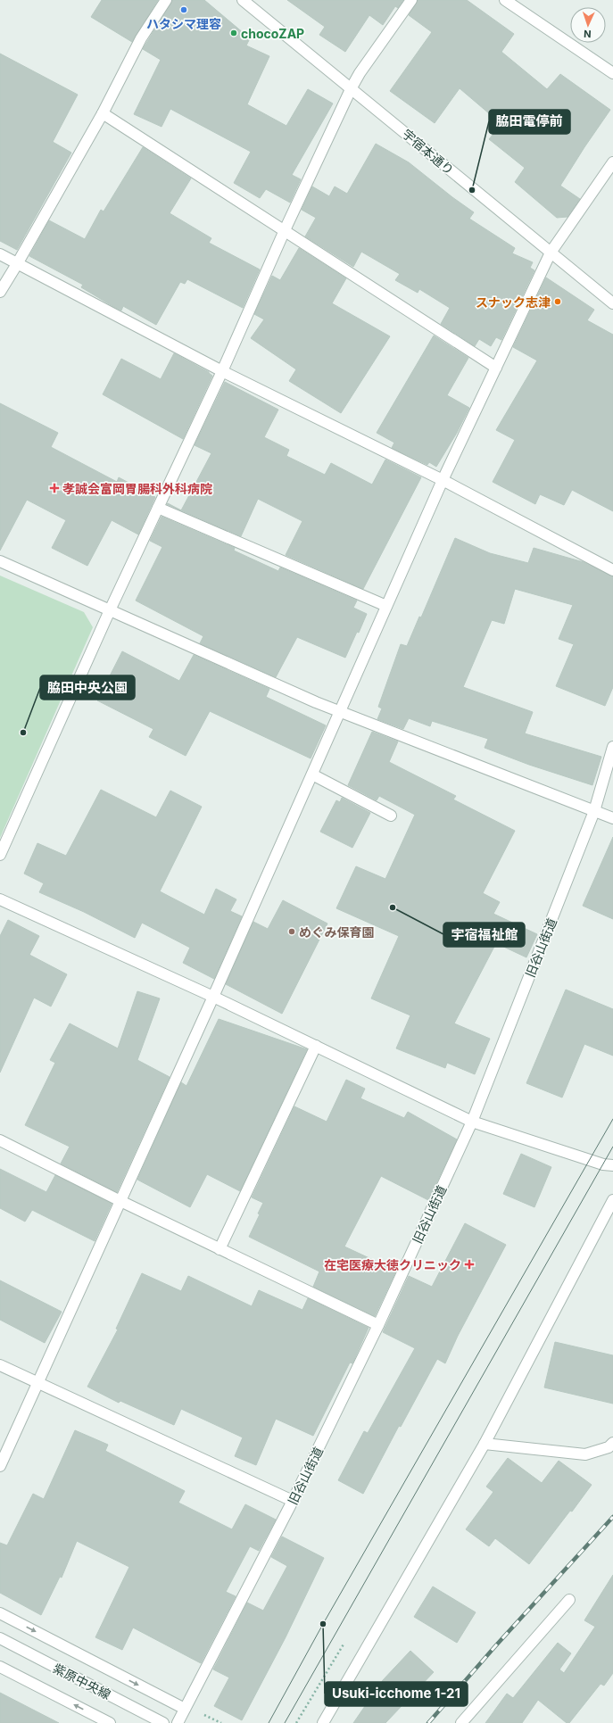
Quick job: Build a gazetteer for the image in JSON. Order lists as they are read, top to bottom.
{
  "streets": {
    "street": ["宇宿本通り", "旧谷山街道", "紫原中央線"]
  },
  "places": {
    "other": [
      "ハタシマ理容",
      "chocoZAP",
      "脇田電停前",
      "スナック志津",
      "脇田中央公園",
      "宇宿福祉館",
      "めぐみ保育園",
      "Usuki-icchome 1-21"
    ],
    "health": ["孝誠会富岡胃腸科外科病院", "在宅医療大徳クリニック"]
  },
  "north": "bottom"
}
